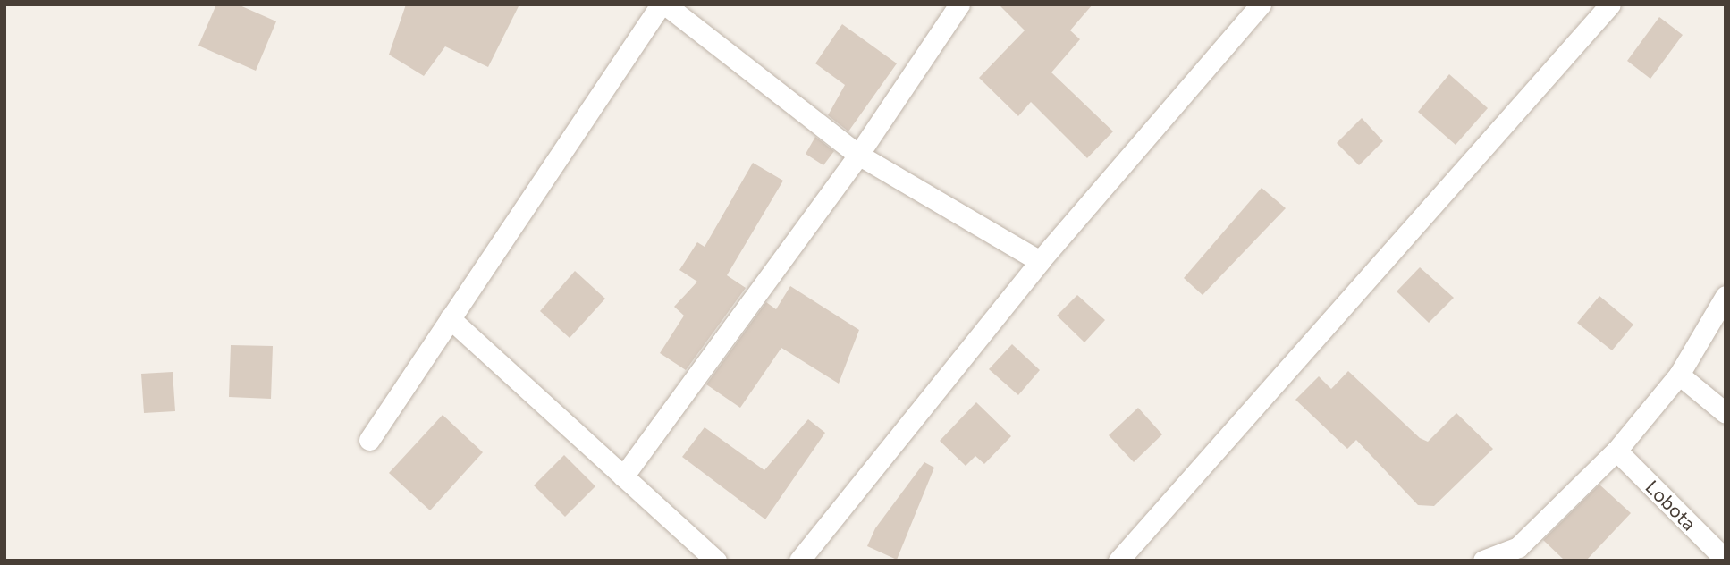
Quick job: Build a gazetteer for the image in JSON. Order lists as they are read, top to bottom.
{
  "streets": {
    "lane": ["Lobota"]
  }
}
